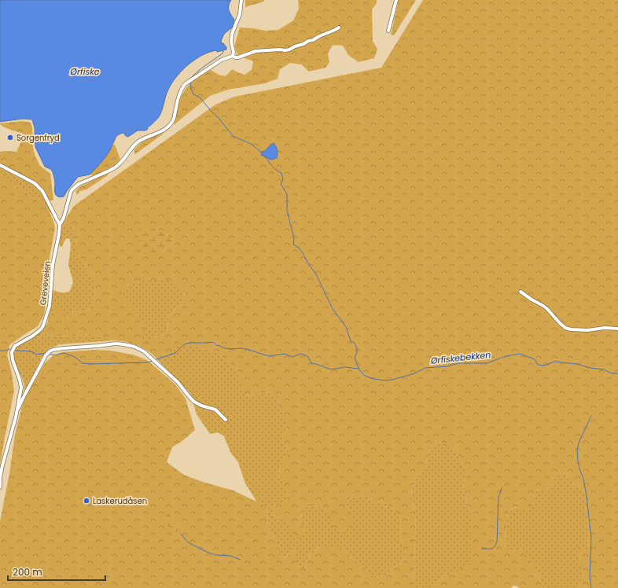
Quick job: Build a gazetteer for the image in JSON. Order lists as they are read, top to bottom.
{
  "streets": {
    "street": ["Greveveien"]
  },
  "water": ["Ørfiske", "Ørfiskebekken"],
  "places": ["Sorgenfryd", "Laskerudåsen"],
  "scale_bar": "200 m"
}
